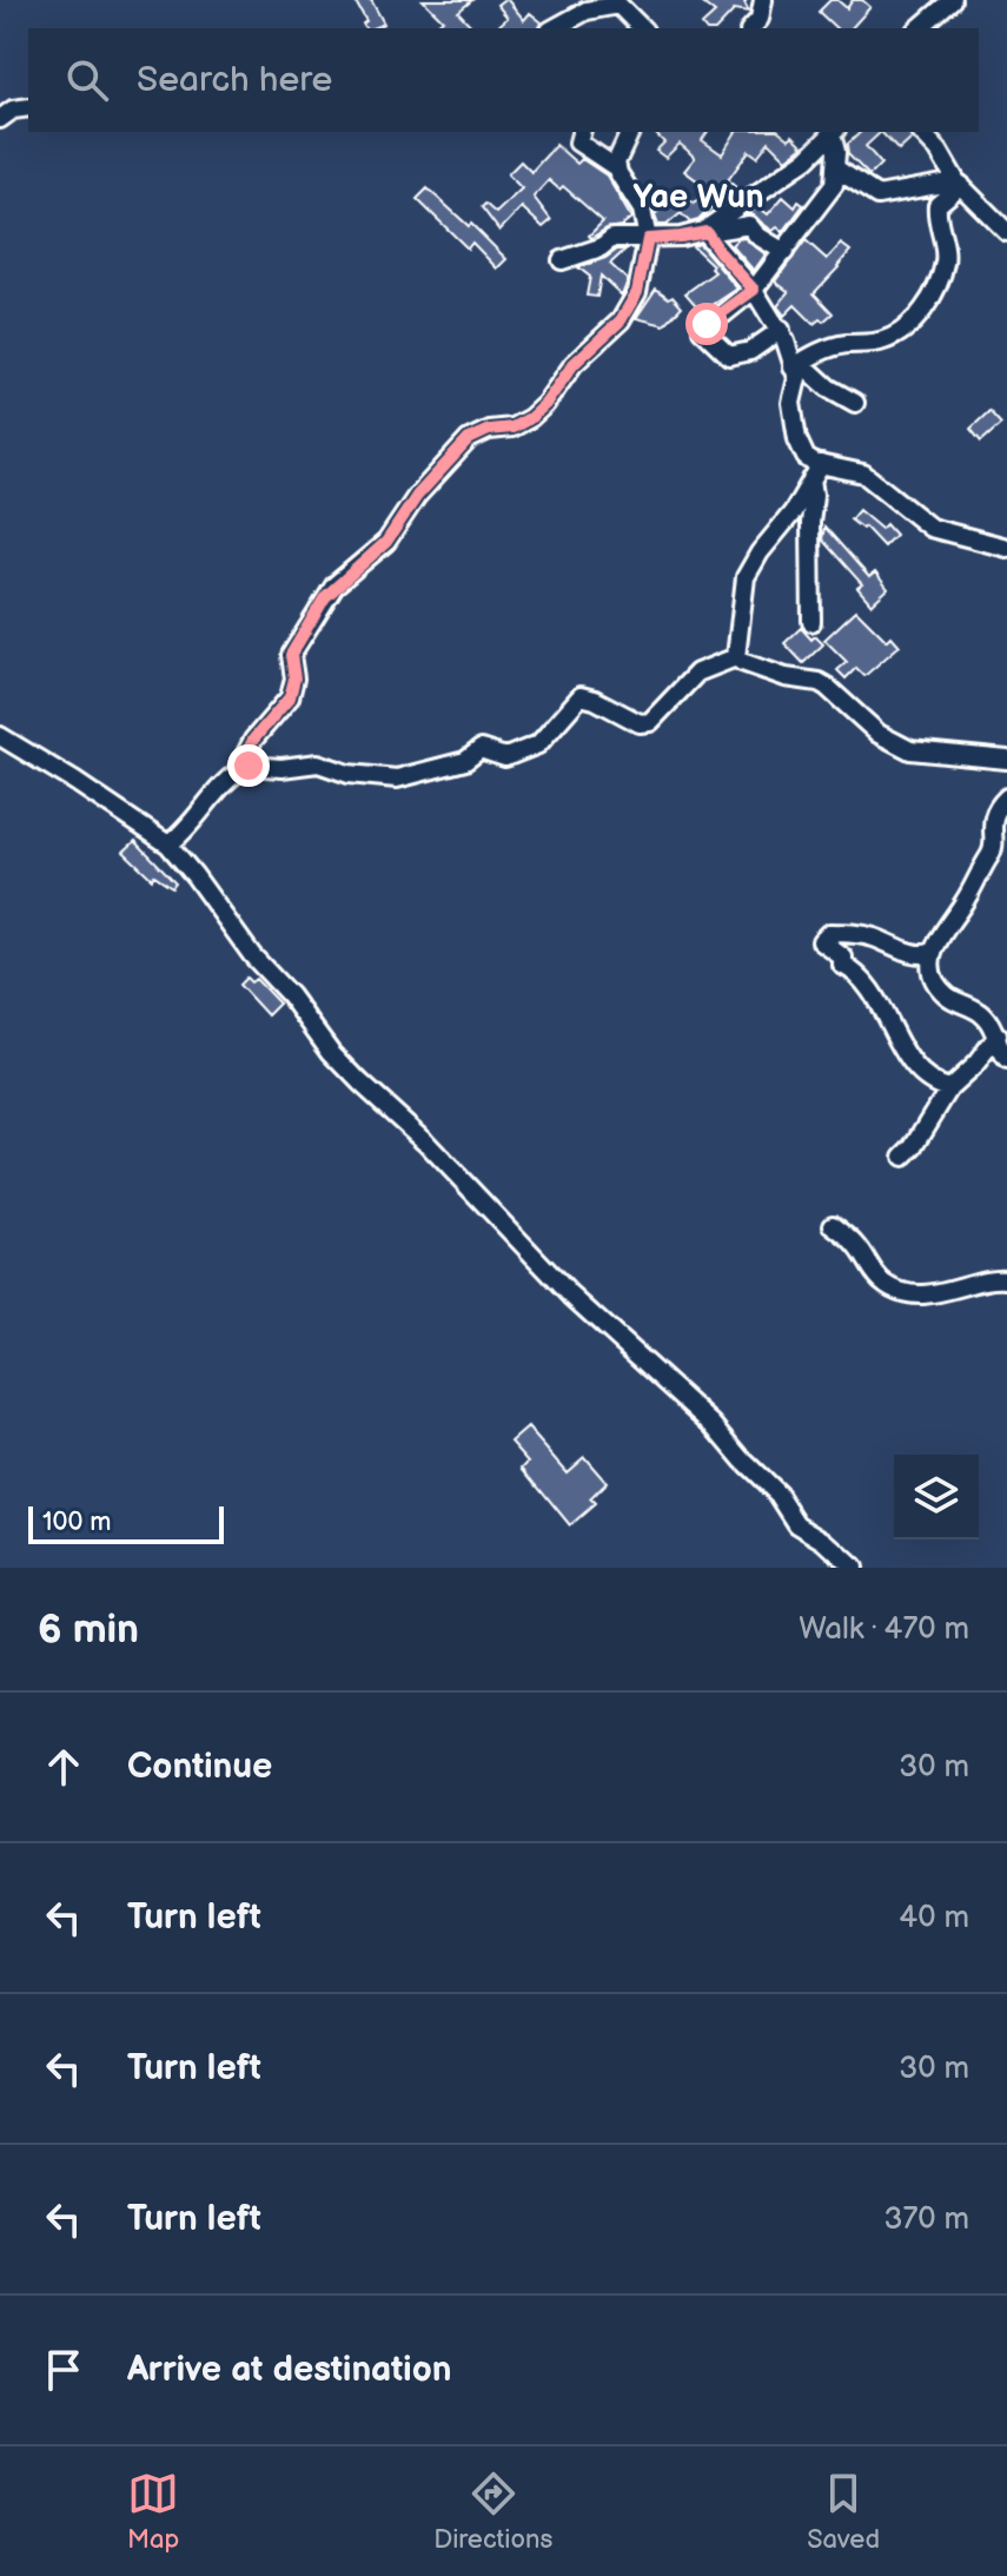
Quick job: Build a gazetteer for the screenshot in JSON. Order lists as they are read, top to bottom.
{
  "districts": ["Yae Wun"],
  "scale_bar": "100 m",
  "page": {
    "search": "Search here",
    "scale": "100 m",
    "heading": ["6 min", "Walk · 470 m"],
    "list": [
      ["Continue", "30 m"],
      ["Turn left", "40 m"],
      ["Turn left", "30 m"],
      ["Turn left", "370 m"],
      "Arrive at destination"
    ],
    "nav": ["Map", "Directions", "Saved"]
  }
}
